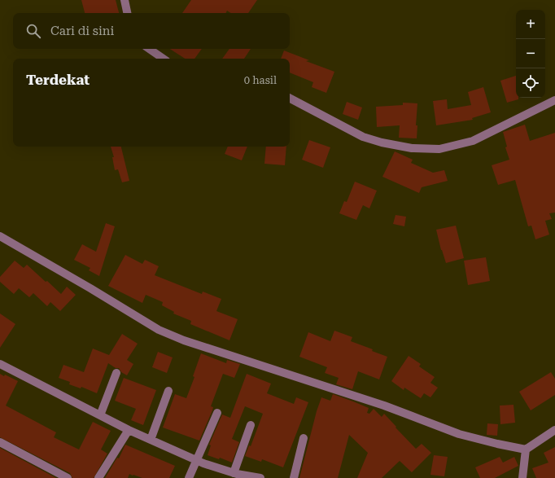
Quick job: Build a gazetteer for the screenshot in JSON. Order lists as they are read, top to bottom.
{
  "page": {
    "map_buttons": ["+", "−"],
    "search": "Cari di sini",
    "heading": ["Terdekat", "0 hasil"]
  }
}
